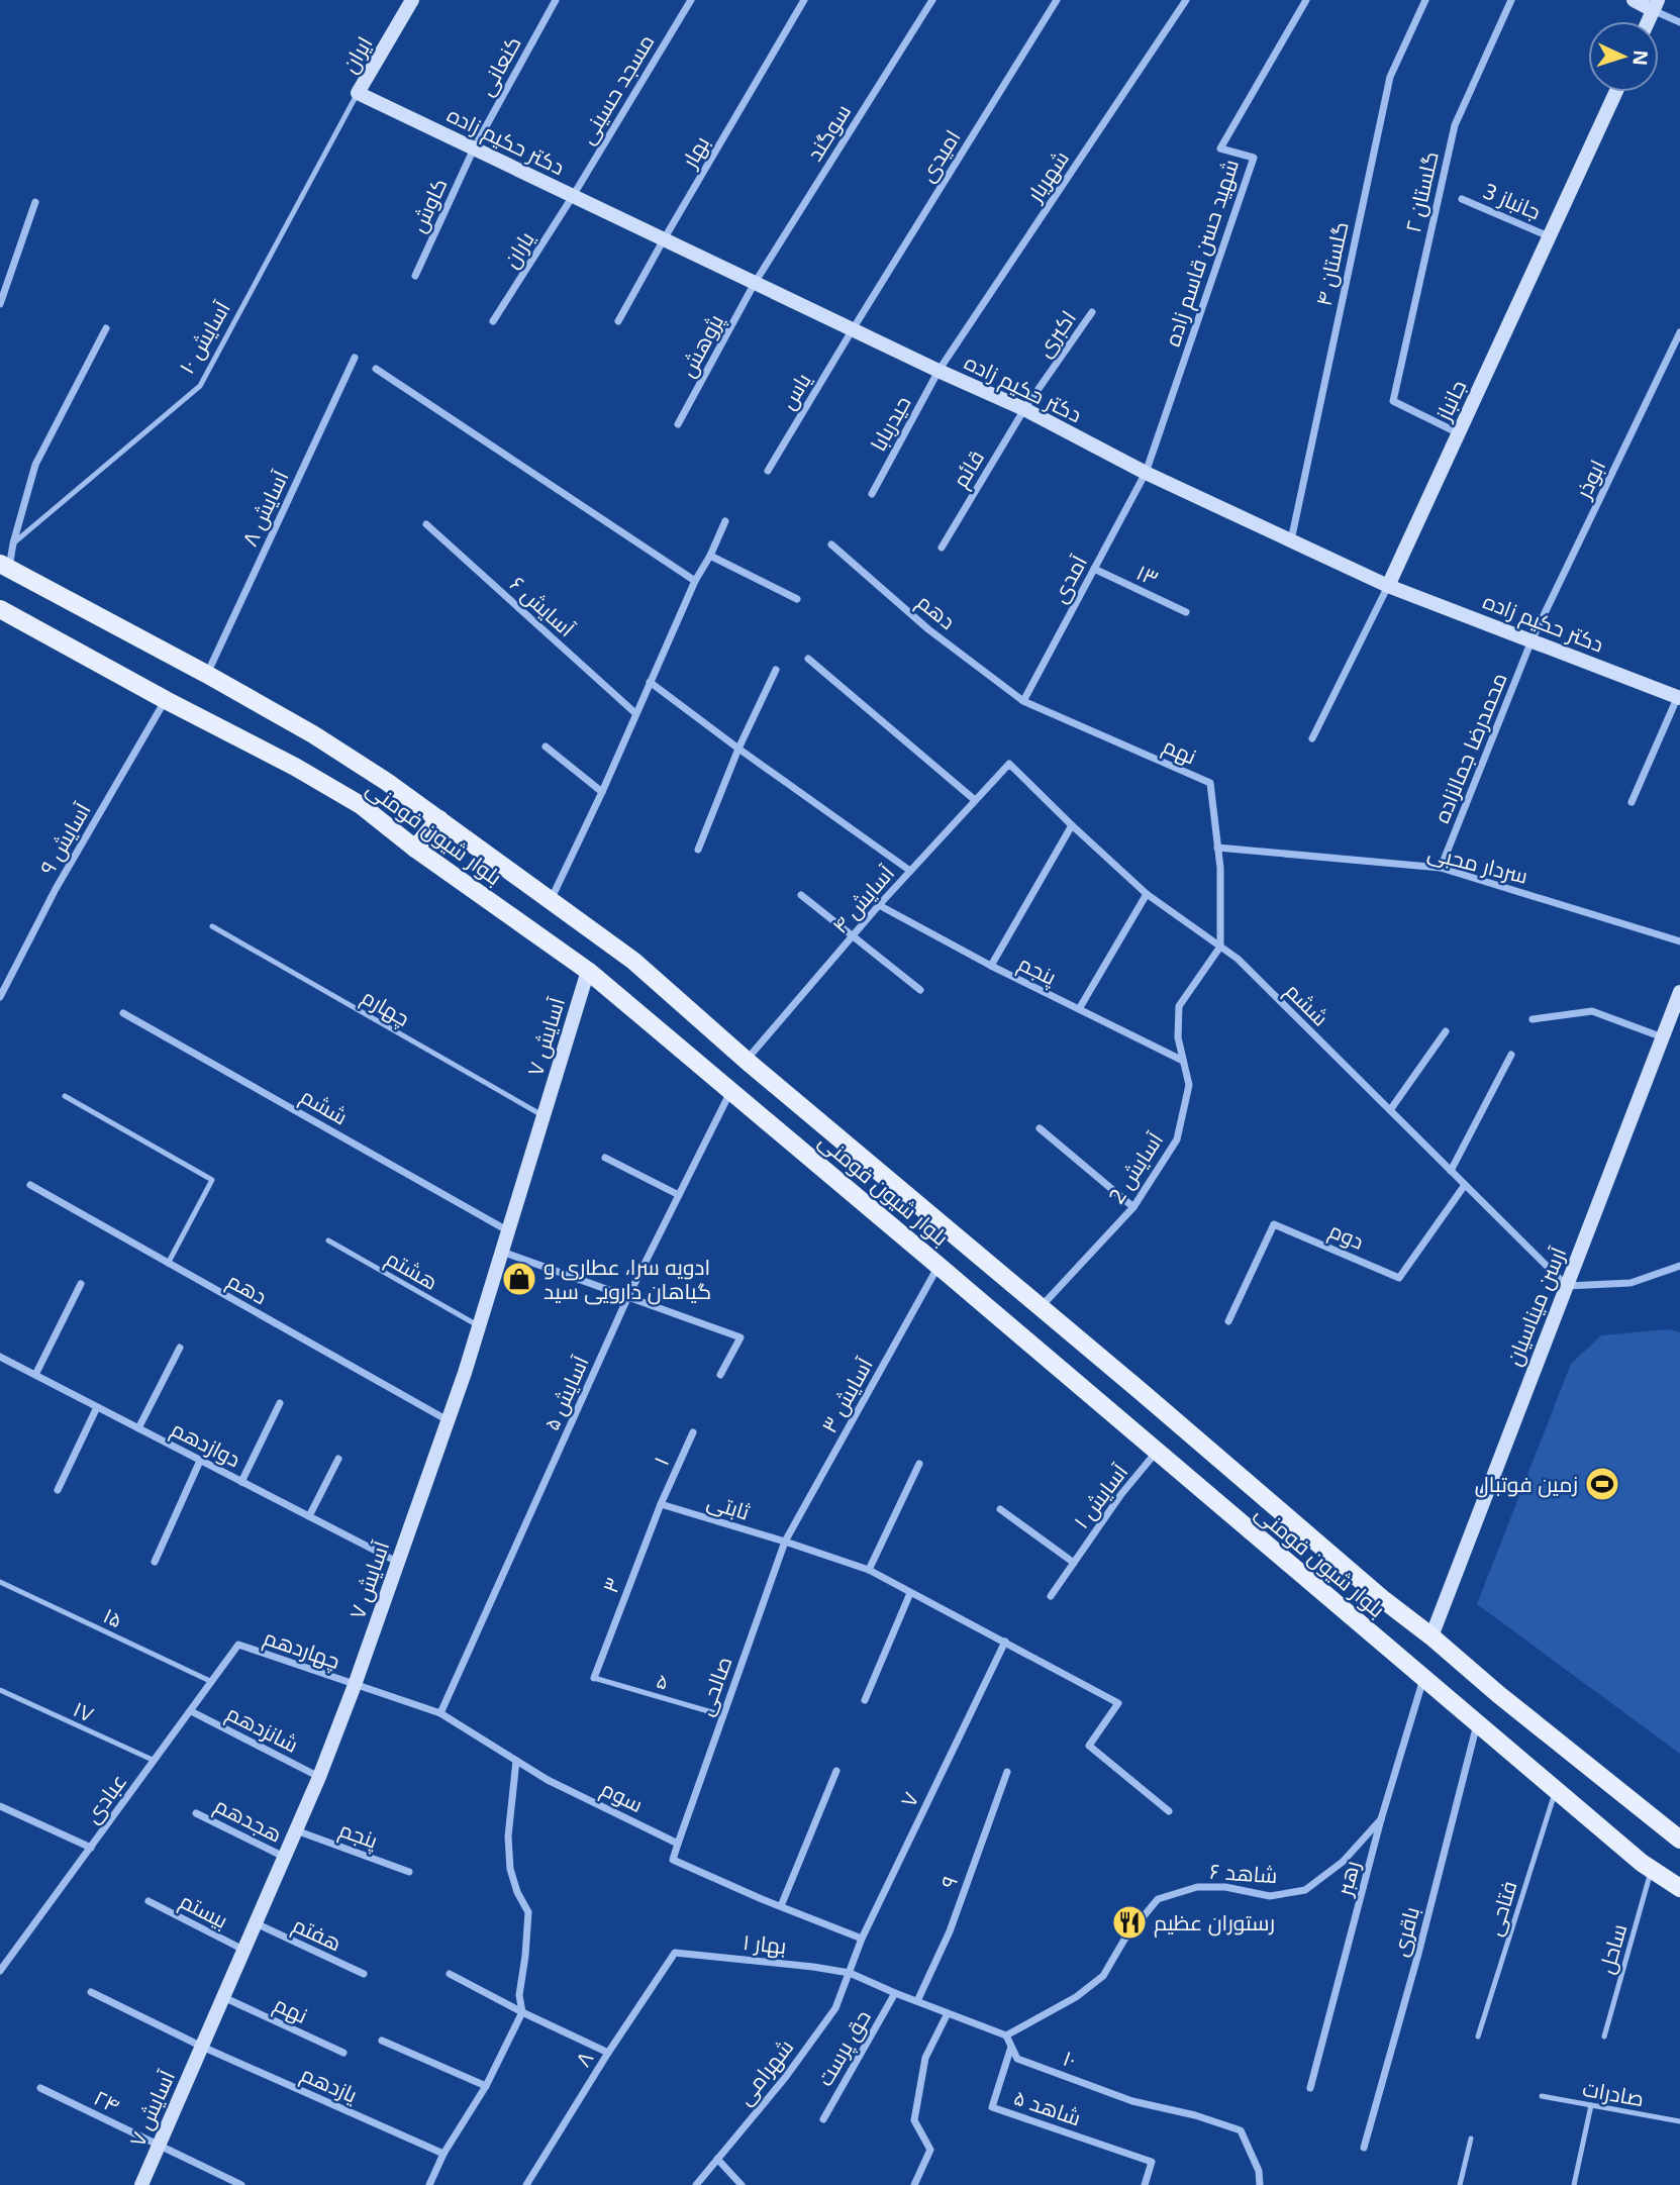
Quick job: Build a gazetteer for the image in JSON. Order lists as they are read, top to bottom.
{
  "streets": {
    "main road": ["بلوار شیون فومنی"],
    "street": [
      "ایران",
      "کنعانی",
      "مسجد حسینی",
      "سوگند",
      "دکتر حکیم زاده",
      "بهار",
      "امیدی",
      "شهریار",
      "گلستان ۲",
      "جانباز 3",
      "کاوش",
      "یاران",
      "شهید حسن قاسم زاده",
      "گلستان ۴",
      "اکبری",
      "پژوهش",
      "یاس",
      "جانباز",
      "حیدربابا",
      "قائم",
      "ابوذر",
      "آسایش ۸",
      "۱۳",
      "آمدی",
      "آسایش ۶",
      "دهم",
      "محمدرضا جمالزاده",
      "نهم",
      "آسایش ۹",
      "سردار محبی",
      "آسایش ۴",
      "پنجم",
      "ششم",
      "آسایش ۷",
      "آسایش 2",
      "دوم",
      "آرسن میناسیان",
      "آسایش ۵",
      "آسایش ۳",
      "دوازدهم",
      "۱",
      "آسایش ۱",
      "ثابتی",
      "۳",
      "چهاردهم",
      "صالحی",
      "شانزدهم",
      "سوم",
      "عبادی",
      "۷",
      "هجدهم",
      "شاهد ۶",
      "رهبر",
      "۹",
      "بیستم",
      "باقری",
      "هفتم",
      "بهار ۱",
      "حق پرست",
      "۸",
      "۱۰",
      "شهرامی",
      "یازدهم",
      "۲۴",
      "شاهد ۵"
    ],
    "lane": [
      "آسایش ‍۱۰",
      "چهارم",
      "هشتم",
      "۱۵",
      "۵",
      "۱۷",
      "فتاحی",
      "ساحل",
      "صادرات"
    ]
  },
  "crossings": [
    ["ایران", "دکتر حکیم زاده"],
    ["ایران", "آسایش ‍۱۰"],
    ["کنعانی", "دکتر حکیم زاده"],
    ["کنعانی", "کاوش"],
    ["مسجد حسینی", "دکتر حکیم زاده"],
    ["مسجد حسینی", "یاران"],
    ["سوگند", "دکتر حکیم زاده"],
    ["سوگند", "پژوهش"],
    ["دکتر حکیم زاده", "بهار"],
    ["دکتر حکیم زاده", "امیدی"],
    ["دکتر حکیم زاده", "شهریار"],
    ["دکتر حکیم زاده", "کاوش"],
    ["دکتر حکیم زاده", "یاران"],
    ["دکتر حکیم زاده", "شهید حسن قاسم زاده"],
    ["دکتر حکیم زاده", "گلستان ۴"],
    ["دکتر حکیم زاده", "اکبری"],
    ["دکتر حکیم زاده", "آسایش ‍۱۰"],
    ["دکتر حکیم زاده", "پژوهش"],
    ["دکتر حکیم زاده", "یاس"],
    ["دکتر حکیم زاده", "جانباز"],
    ["دکتر حکیم زاده", "حیدربابا"],
    ["دکتر حکیم زاده", "قائم"],
    ["دکتر حکیم زاده", "ابوذر"],
    ["دکتر حکیم زاده", "آمدی"],
    ["دکتر حکیم زاده", "محمدرضا جمالزاده"],
    ["امیدی", "یاس"],
    ["شهریار", "حیدربابا"],
    ["گلستان ۲", "جانباز"],
    ["جانباز 3", "جانباز"],
    ["شهید حسن قاسم زاده", "آمدی"],
    ["اکبری", "قائم"],
    ["ابوذر", "محمدرضا جمالزاده"],
    ["آسایش ۸", "بلوار شیون فومنی"],
    ["۱۳", "آمدی"],
    ["آمدی", "دهم"],
    ["آمدی", "نهم"],
    ["دهم", "نهم"],
    ["دهم", "آسایش ۷"],
    ["محمدرضا جمالزاده", "سردار محبی"],
    ["نهم", "سردار محبی"],
    ["نهم", "ششم"],
    ["نهم", "آسایش ۷"],
    ["نهم", "آسایش 2"],
    ["بلوار شیون فومنی", "آسایش ۹"],
    ["بلوار شیون فومنی", "آسایش ۴"],
    ["بلوار شیون فومنی", "آسایش ۷"],
    ["بلوار شیون فومنی", "آسایش 2"],
    ["بلوار شیون فومنی", "آرسن میناسیان"],
    ["بلوار شیون فومنی", "آسایش ۵"],
    ["بلوار شیون فومنی", "آسایش ۳"],
    ["بلوار شیون فومنی", "آسایش ۱"],
    ["بلوار شیون فومنی", "رهبر"],
    ["بلوار شیون فومنی", "فتاحی"],
    ["بلوار شیون فومنی", "باقری"],
    ["بلوار شیون فومنی", "ساحل"],
    ["آسایش ۴", "پنجم"],
    ["آسایش ۴", "ششم"],
    ["پنجم", "آسایش ۷"],
    ["پنجم", "آسایش 2"],
    ["ششم", "آسایش ۷"],
    ["ششم", "آسایش 2"],
    ["ششم", "دوم"],
    ["ششم", "آرسن میناسیان"],
    ["چهارم", "آسایش ۷"],
    ["آسایش ۷", "هشتم"],
    ["آسایش ۷", "دوازدهم"],
    ["آسایش ۷", "چهاردهم"],
    ["آسایش ۷", "شانزدهم"],
    ["آسایش ۷", "سوم"],
    ["آسایش ۷", "هجدهم"],
    ["آسایش ۷", "بیستم"],
    ["آسایش ۷", "هفتم"],
    ["آسایش ۷", "یازدهم"],
    ["آسایش ۷", "۲۴"],
    ["آسایش ۵", "سوم"],
    ["آسایش ۳", "ثابتی"],
    ["آسایش ۳", "صالحی"],
    ["۱", "ثابتی"],
    ["۱", "۳"],
    ["ثابتی", "۳"],
    ["ثابتی", "صالحی"],
    ["۳", "۵"],
    ["۱۵", "عبادی"],
    ["چهاردهم", "سوم"],
    ["چهاردهم", "عبادی"],
    ["۵", "صالحی"],
    ["صالحی", "سوم"],
    ["۱۷", "عبادی"],
    ["شانزدهم", "عبادی"],
    ["۷", "بهار ۱"],
    ["۷", "شهرامی"],
    ["شاهد ۶", "رهبر"],
    ["شاهد ۶", "۱۰"],
    ["بهار ۱", "۸"],
    ["بهار ۱", "شهرامی"],
    ["۱۰", "شاهد ۵"]
  ],
  "places": {
    "shop": ["ادویه سرا، عطاری و گیاهان دارویی سید"],
    "sports": ["زمین فوتبال"],
    "restaurant": ["رستوران عظیم"]
  },
  "north": "right"
}
